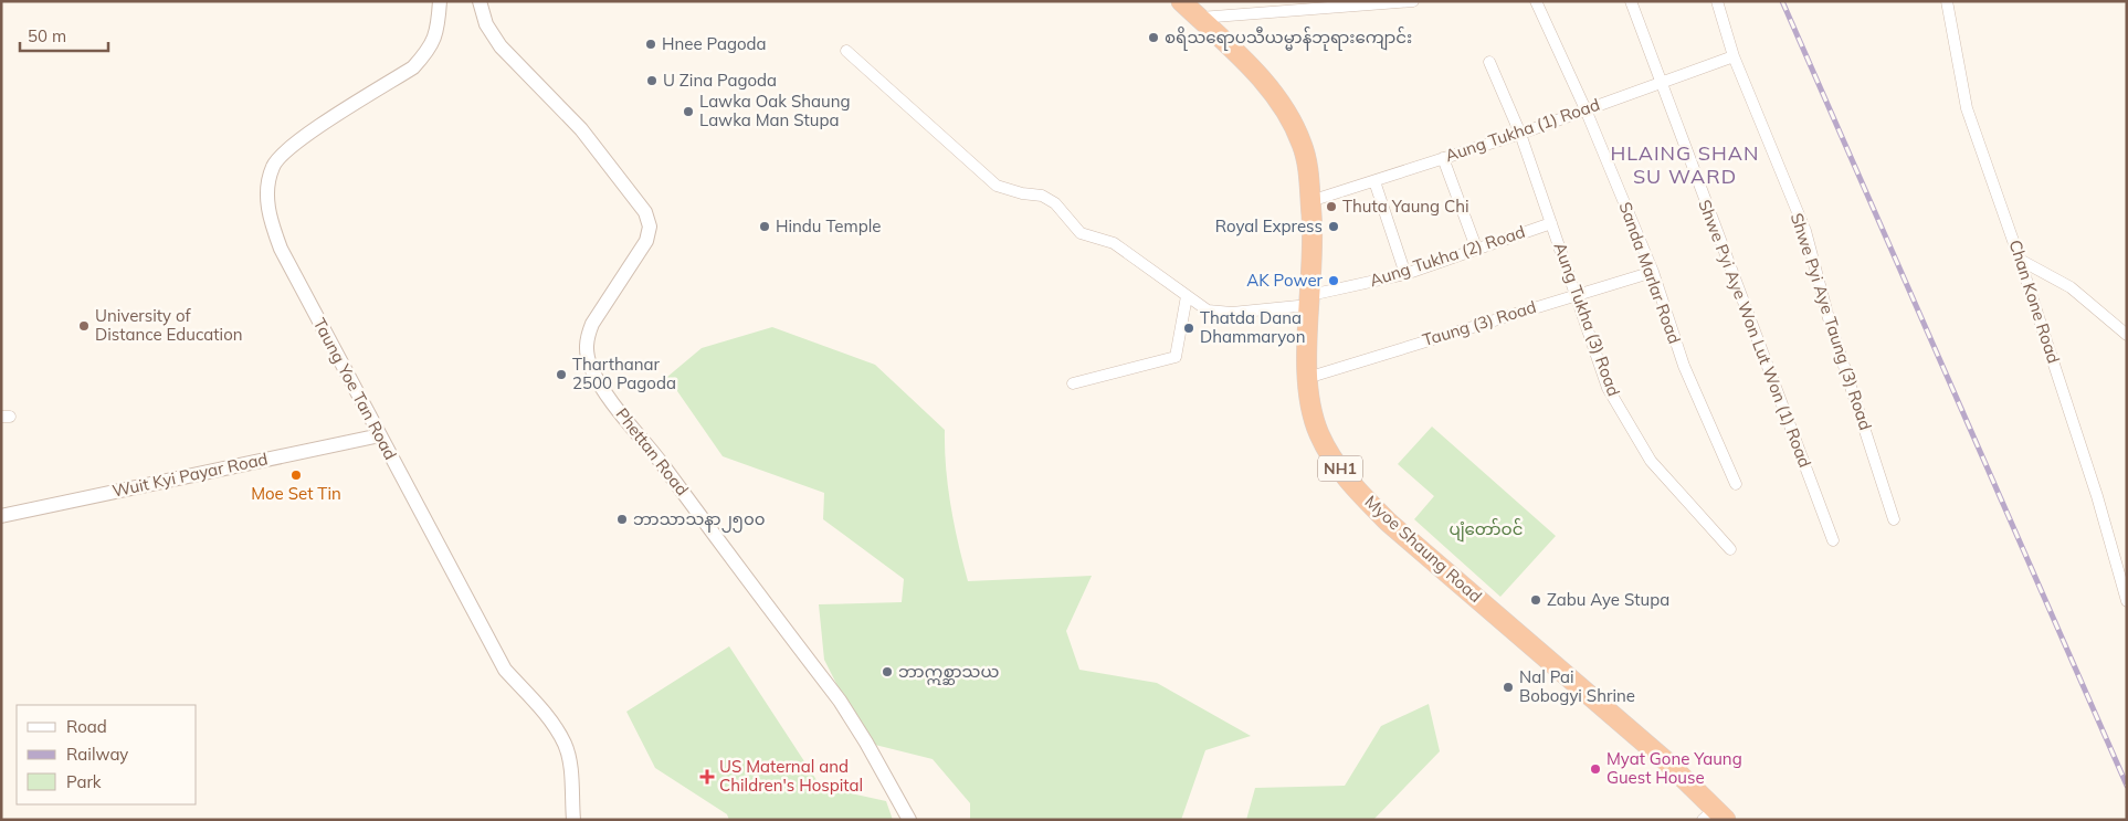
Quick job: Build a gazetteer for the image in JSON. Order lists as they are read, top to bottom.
{
  "streets": {
    "highway": ["NH1", "Myoe Shaung Road"],
    "street": [
      "Aung Tukha (1) Road",
      "Aung Tukha (2) Road",
      "Sanda Marlar Road",
      "Chan Kone Road",
      "Aung Tukha (3) Road",
      "Shwe Pyi Aye Taung (3) Road",
      "Taung (3) Road",
      "Shwe Pyi Aye Won Lut Won (1) Road",
      "Taung Yoe Tan Road",
      "Phettan Road",
      "Wuit Kyi Payar Road"
    ]
  },
  "crossings": [
    ["Aung Tukha (1) Road", "Sanda Marlar Road"],
    ["Aung Tukha (1) Road", "Aung Tukha (3) Road"],
    ["Aung Tukha (1) Road", "Shwe Pyi Aye Taung (3) Road"],
    ["Aung Tukha (1) Road", "Shwe Pyi Aye Won Lut Won (1) Road"],
    ["Aung Tukha (1) Road", "Myoe Shaung Road"],
    ["Aung Tukha (2) Road", "Aung Tukha (3) Road"],
    ["Aung Tukha (2) Road", "Myoe Shaung Road"],
    ["Sanda Marlar Road", "Taung (3) Road"],
    ["Aung Tukha (3) Road", "Taung (3) Road"],
    ["Taung (3) Road", "Myoe Shaung Road"],
    ["Taung Yoe Tan Road", "Wuit Kyi Payar Road"]
  ],
  "districts": ["HLAING SHAN SU WARD"],
  "parks": ["ပျံတော်ဝင်"],
  "places": {
    "other": [
      "စရိသရောပသီယမ္မာန်ဘုရားကျောင်း",
      "Hnee Pagoda",
      "U Zina Pagoda",
      "Lawka Oak Shaung Lawka Man Stupa",
      "Thuta Yaung Chi",
      "Hindu Temple",
      "Royal Express",
      "AK Power",
      "University of Distance Education",
      "Thatda Dana Dhammaryon",
      "Tharthanar 2500 Pagoda",
      "Moe Set Tin",
      "ဘာသာသနာ၂၅၀၀",
      "Zabu Aye Stupa",
      "ဘာဣစ္ဆာသယ",
      "Nal Pai Bobogyi Shrine",
      "Myat Gone Yaung Guest House"
    ],
    "health": ["US Maternal and Children's Hospital"]
  },
  "legend": ["Road", "Railway", "Park"],
  "scale_bar": "50 m"
}
